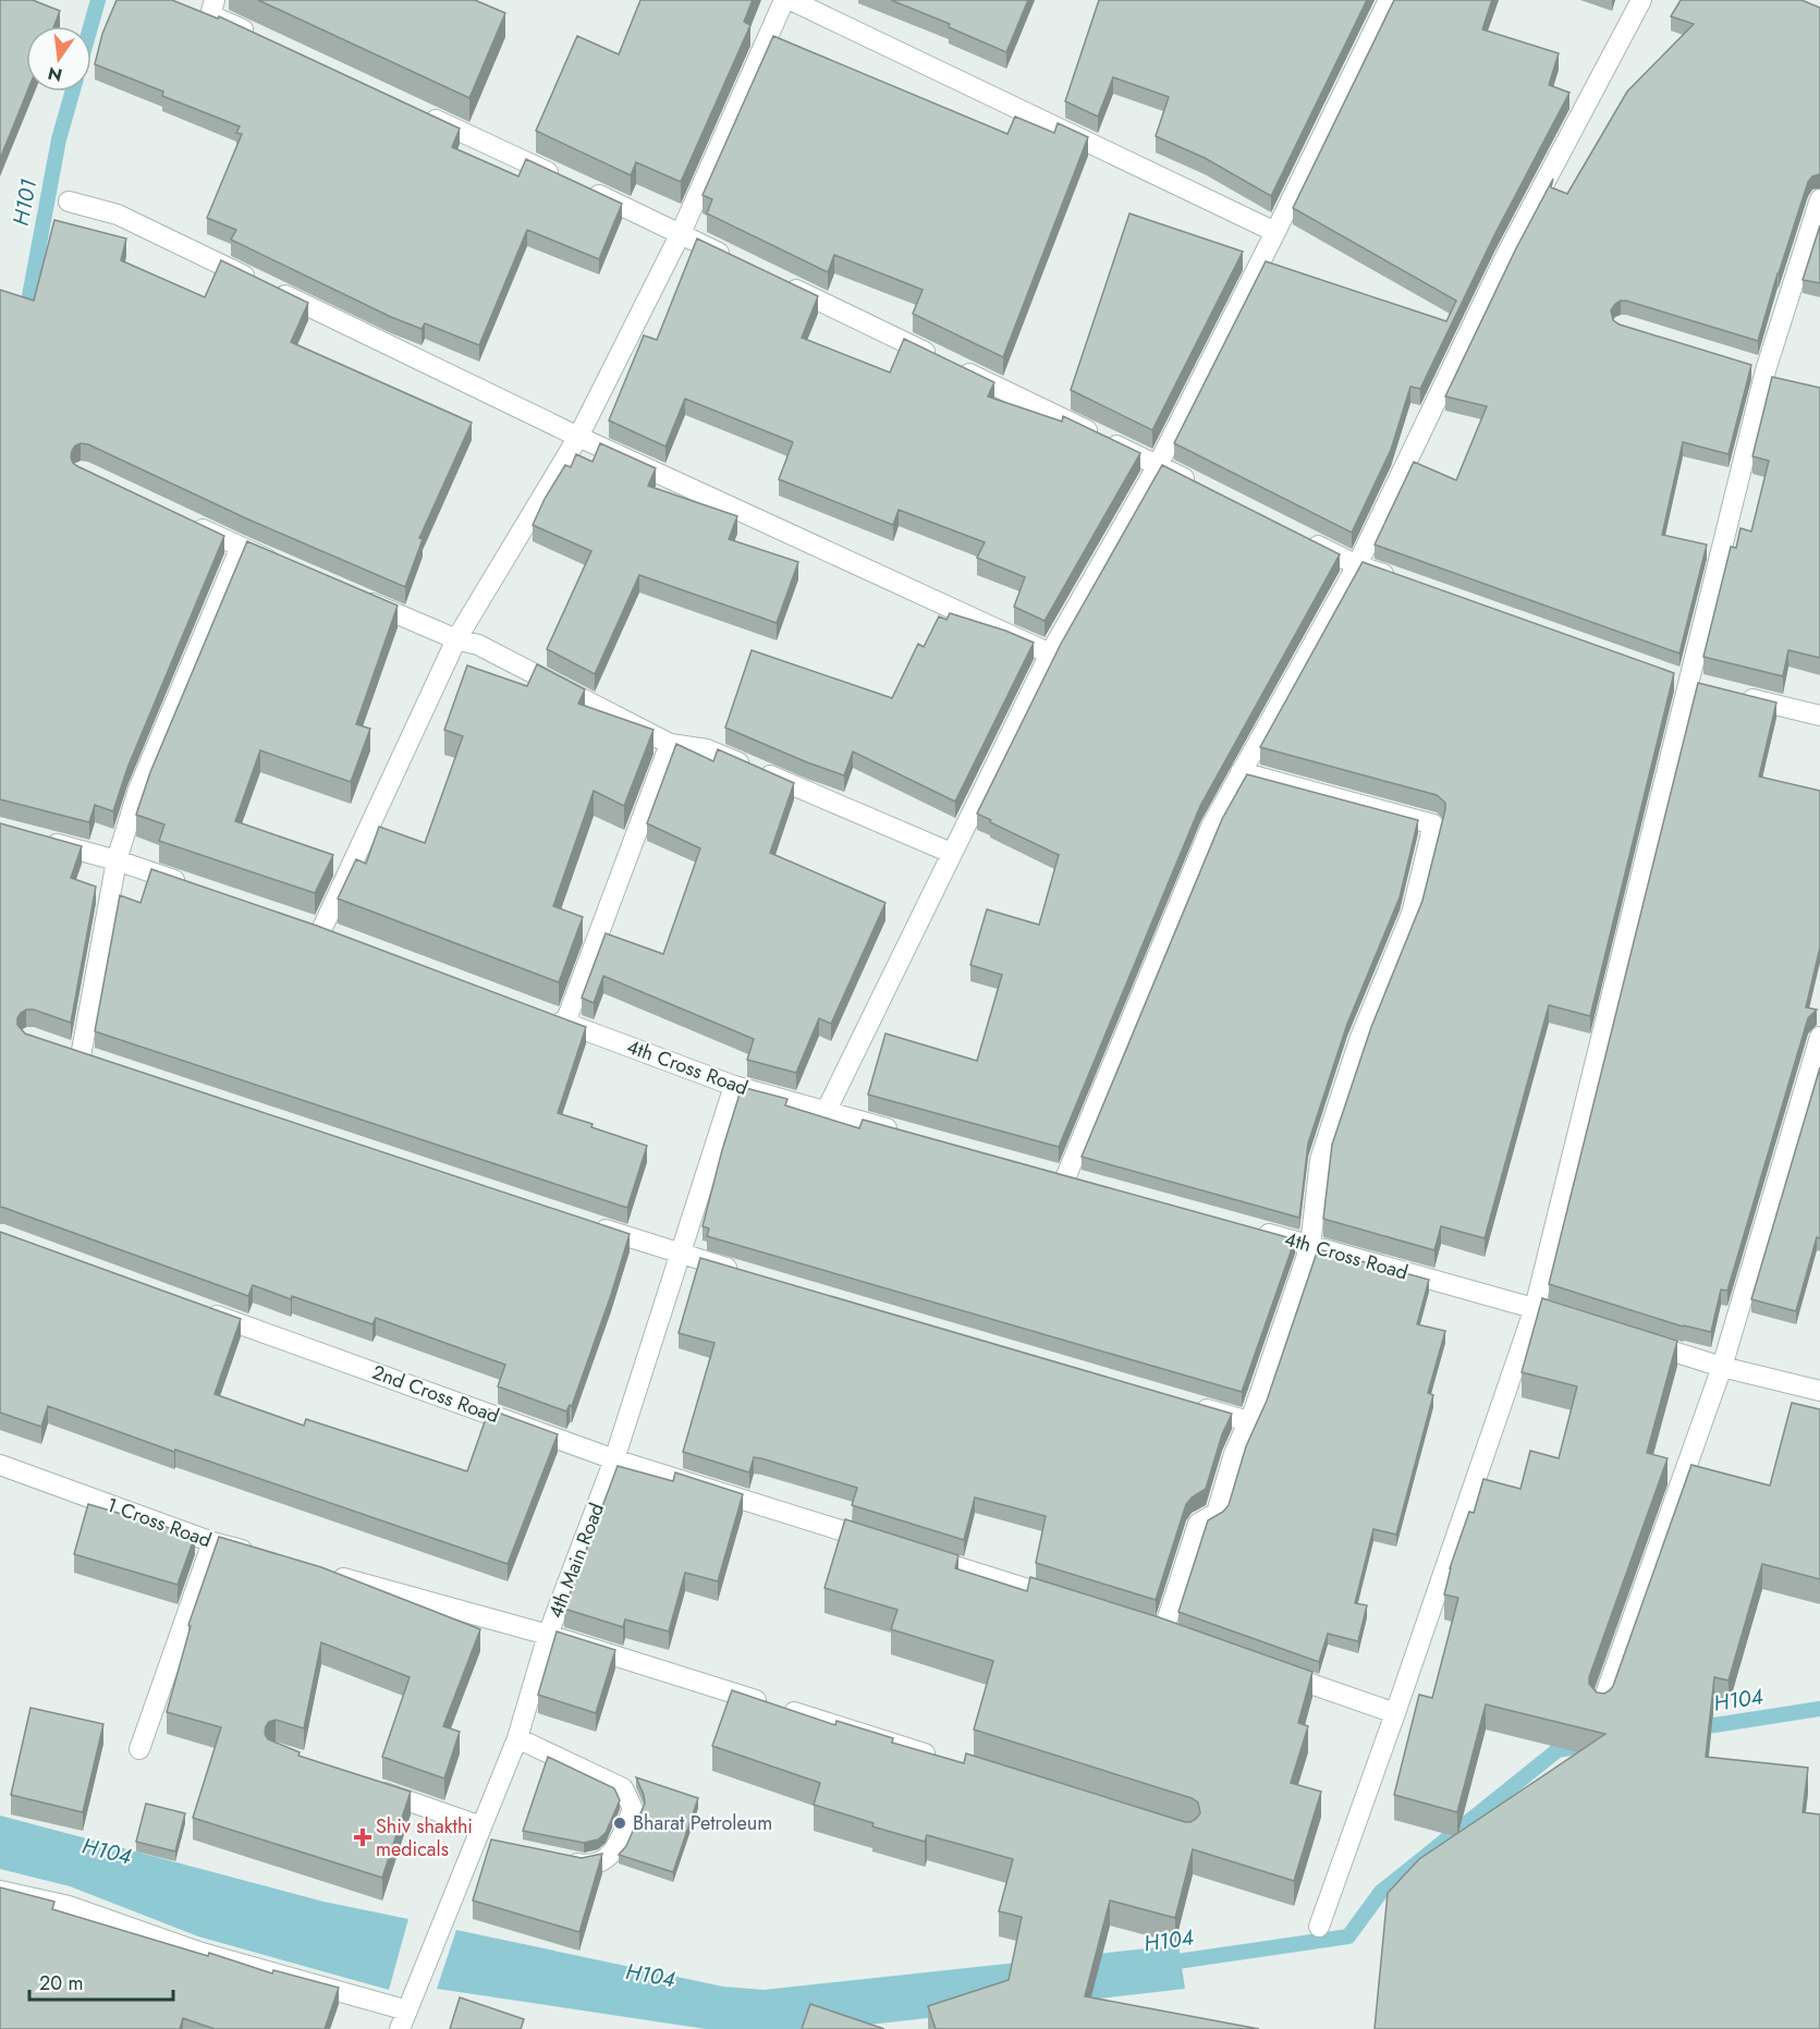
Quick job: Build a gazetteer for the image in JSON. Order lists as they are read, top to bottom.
{
  "streets": {
    "street": [
      "4th Cross Road",
      "2nd Cross Road",
      "1 Cross Road",
      "4th Main Road"
    ]
  },
  "crossings": [
    ["4th Cross Road", "4th Main Road"],
    ["2nd Cross Road", "4th Main Road"]
  ],
  "water": ["H101", "H104"],
  "places": {
    "other": ["Bharat Petroleum"],
    "health": ["Shiv shakthi medicals"]
  },
  "scale_bar": "20 m",
  "north": "bottom"
}
